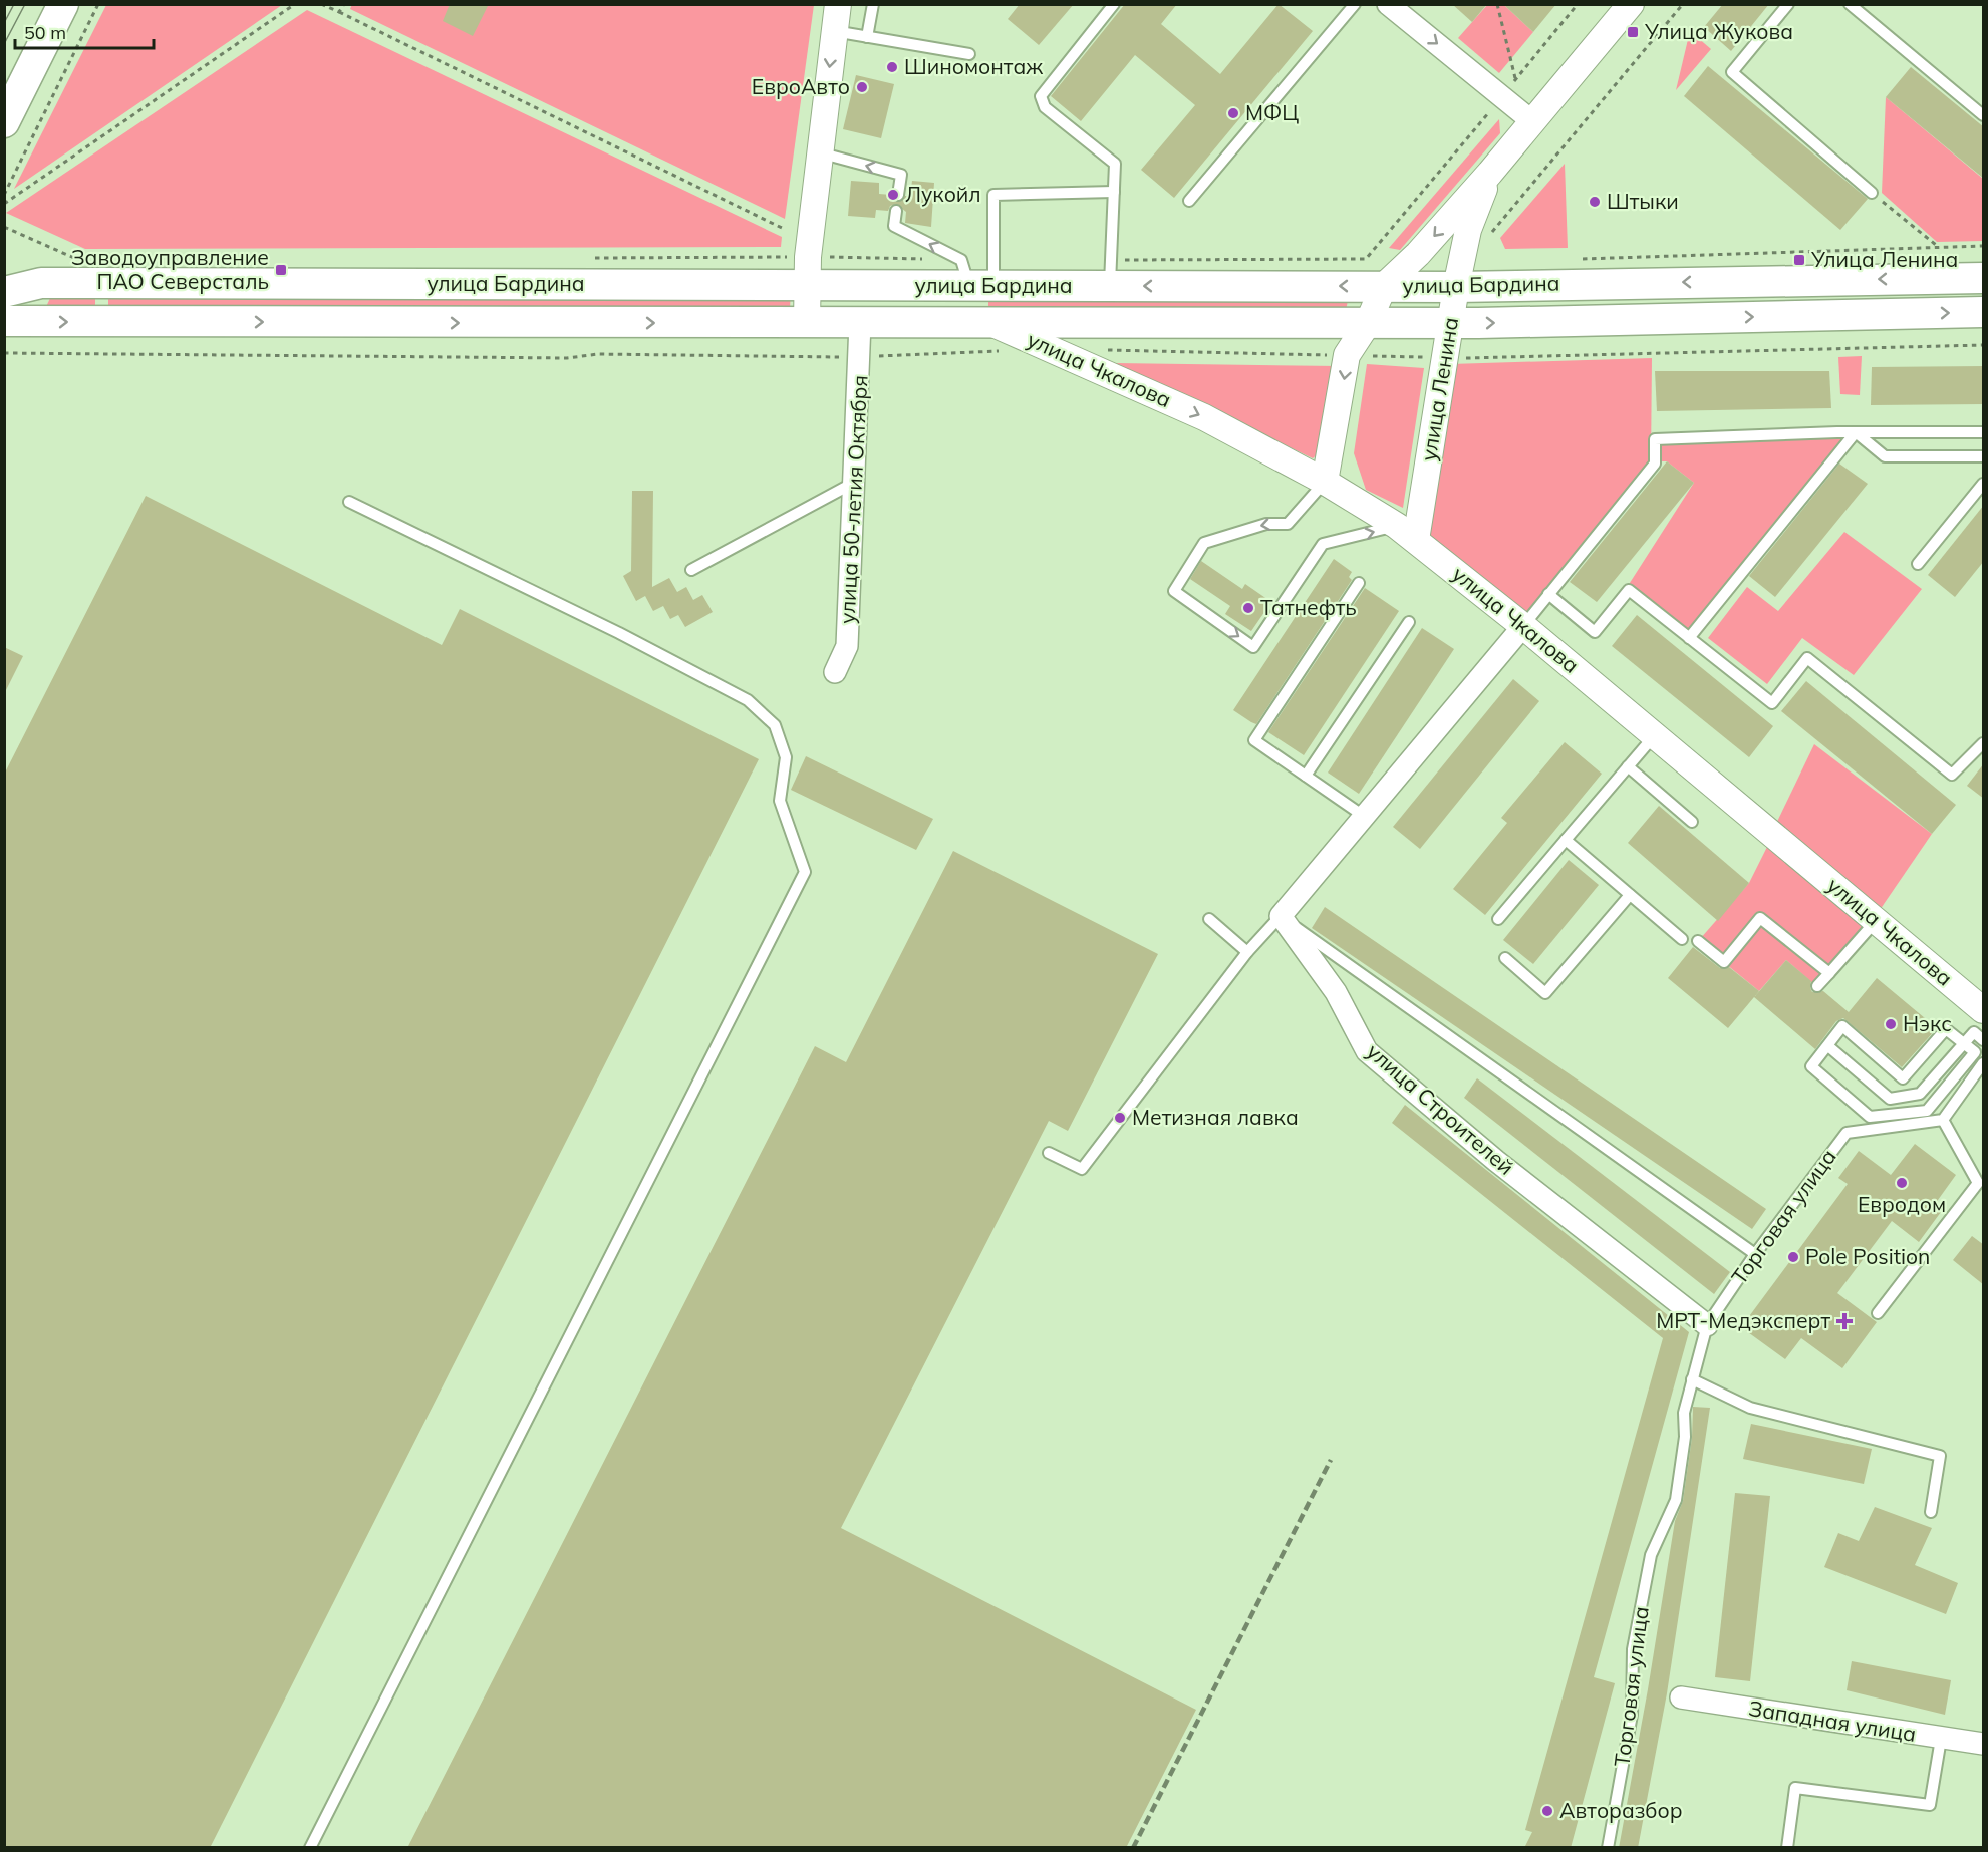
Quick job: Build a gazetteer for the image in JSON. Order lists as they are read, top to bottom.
{
  "streets": {
    "main road": ["улица Бардина"],
    "street": [
      "улица Чкалова",
      "улица Ленина",
      "улица 50-летия Октября",
      "улица Строителей",
      "Западная улица"
    ],
    "lane": ["Торговая улица"]
  },
  "crossings": [
    ["улица Бардина", "улица Чкалова"],
    ["улица Бардина", "улица Ленина"],
    ["улица Бардина", "улица 50-летия Октября"],
    ["улица Чкалова", "улица Ленина"],
    ["улица Строителей", "Торговая улица"]
  ],
  "places": {
    "transit": ["Улица Жукова", "Улица Ленина", "Заводоуправление ПАО Северсталь"],
    "other": [
      "Шиномонтаж",
      "ЕвроАвто",
      "МФЦ",
      "Лукойл",
      "Штыки",
      "Татнефть",
      "Нэкс",
      "Метизная лавка",
      "Евродом",
      "Pole Position",
      "Авторазбор"
    ],
    "health": ["МРТ-Медэксперт"]
  },
  "scale_bar": "50 m"
}
